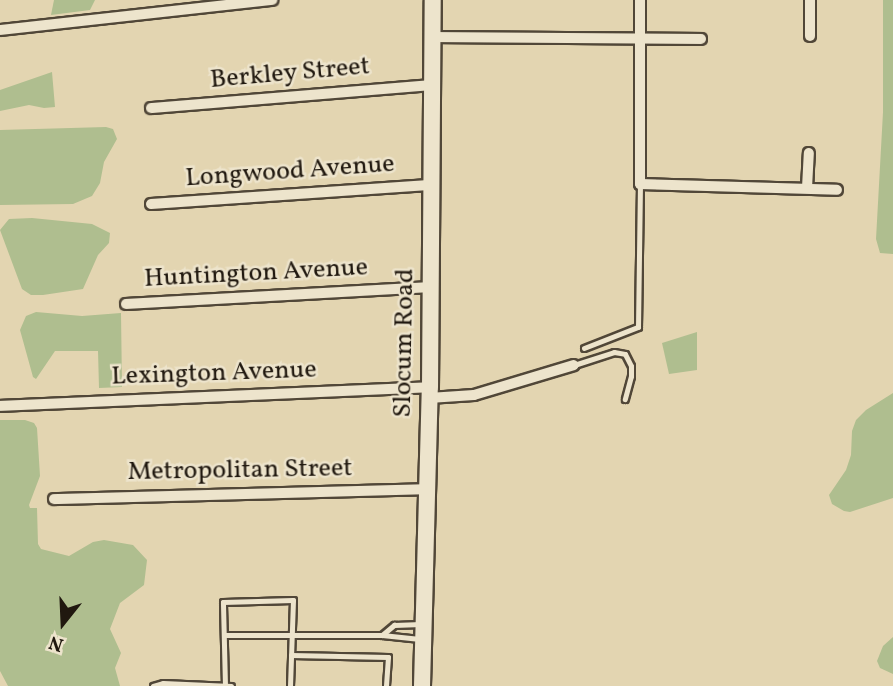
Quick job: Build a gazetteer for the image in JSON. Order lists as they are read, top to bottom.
{
  "streets": {
    "main road": ["Slocum Road"],
    "street": [
      "Berkley Street",
      "Longwood Avenue",
      "Huntington Avenue",
      "Lexington Avenue",
      "Metropolitan Street"
    ]
  },
  "crossings": [
    ["Berkley Street", "Slocum Road"],
    ["Longwood Avenue", "Slocum Road"],
    ["Huntington Avenue", "Slocum Road"],
    ["Slocum Road", "Lexington Avenue"],
    ["Slocum Road", "Metropolitan Street"]
  ],
  "north": "bottom"
}
